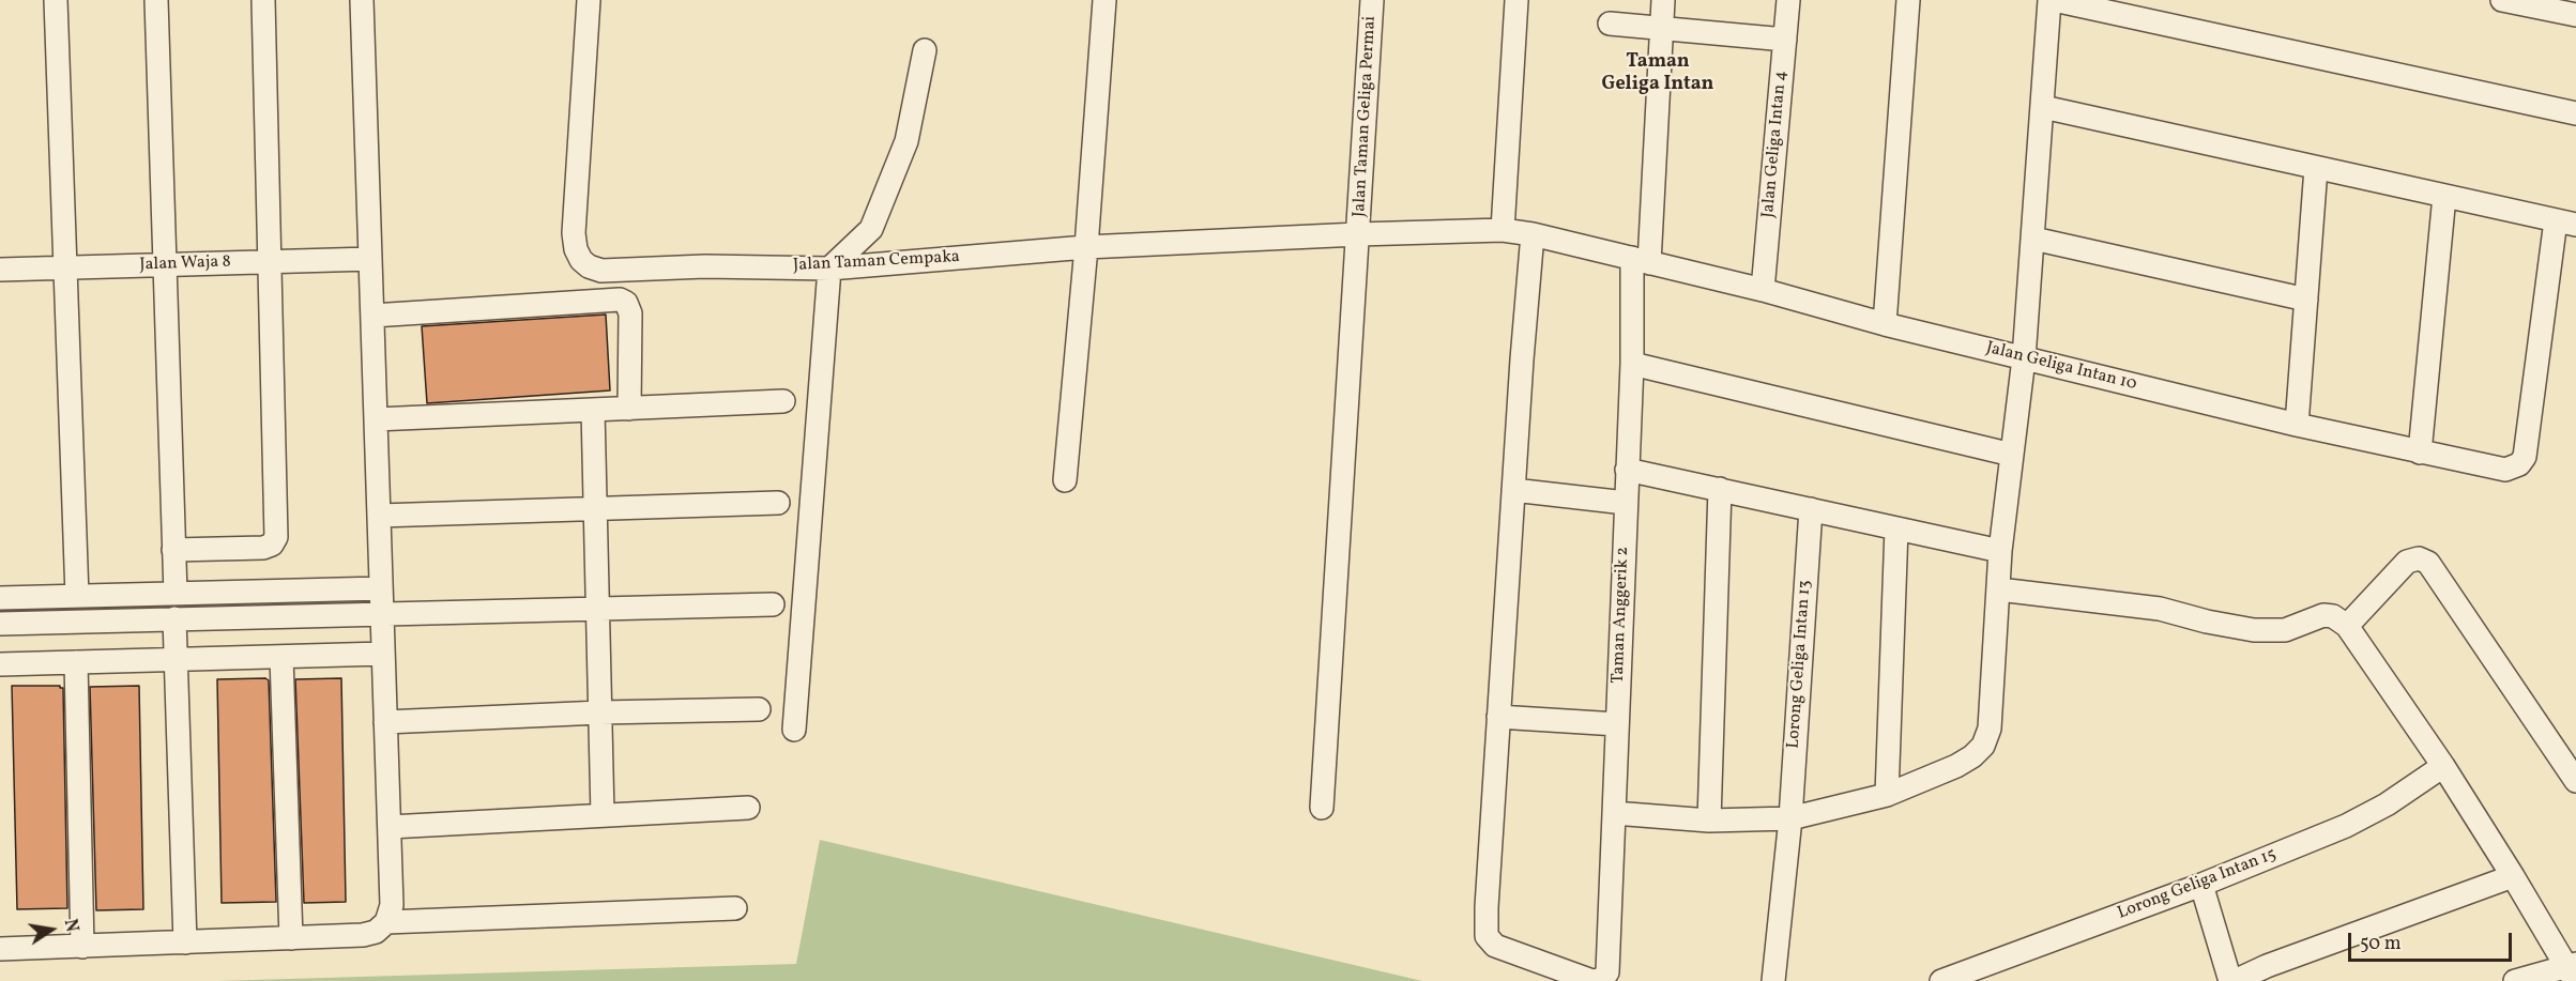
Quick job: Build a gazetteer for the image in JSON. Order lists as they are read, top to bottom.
{
  "streets": {
    "street": [
      "Jalan Taman Geliga Permai",
      "Jalan Geliga Intan 4",
      "Jalan Taman Cempaka",
      "Jalan Waja 8",
      "Jalan Geliga Intan 10",
      "Taman Anggerik 2",
      "Lorong Geliga Intan 13",
      "Lorong Geliga Intan 15"
    ]
  },
  "crossings": [
    ["Jalan Taman Geliga Permai", "Jalan Taman Cempaka"],
    ["Jalan Taman Geliga Permai", "Jalan Geliga Intan 10"],
    ["Jalan Geliga Intan 4", "Jalan Geliga Intan 10"],
    ["Jalan Taman Cempaka", "Jalan Geliga Intan 10"],
    ["Jalan Geliga Intan 10", "Taman Anggerik 2"]
  ],
  "districts": ["Taman Geliga Intan"],
  "scale_bar": "50 m",
  "north": "right"
}
